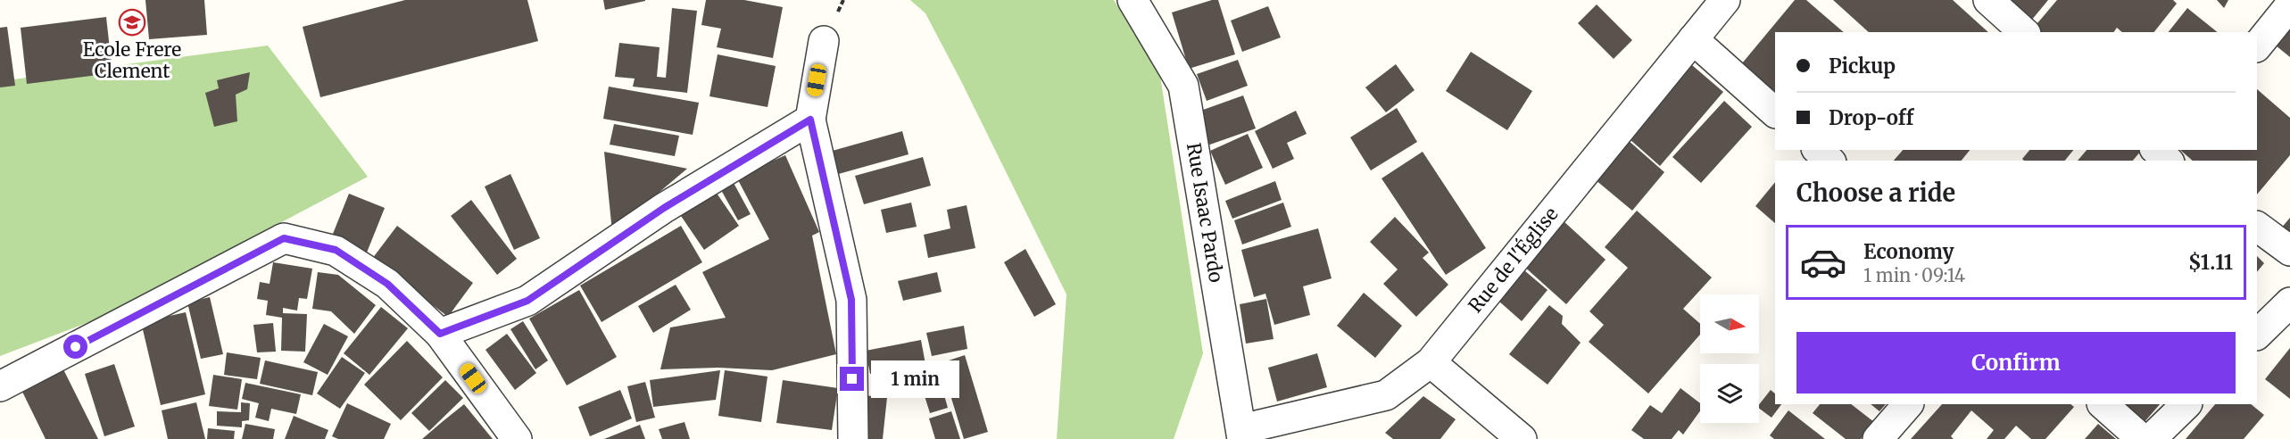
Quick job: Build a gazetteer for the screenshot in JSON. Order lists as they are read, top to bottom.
{
  "streets": {
    "street": ["Rue Isaac Pardo", "Rue de l'Église"]
  },
  "crossings": [
    ["Rue Isaac Pardo", "Rue de l'Église"]
  ],
  "places": {
    "school or university": ["Ecole Frere Clement"]
  },
  "north": "right",
  "page": {
    "banner": ["Pickup", "Drop-off"],
    "heading": "Choose a ride",
    "list": [
      {
        "name": "Economy",
        "note": "1 min · 09:14",
        "value": "$1.11"
      }
    ],
    "buttons": "Confirm",
    "bubble": "1 min"
  }
}
